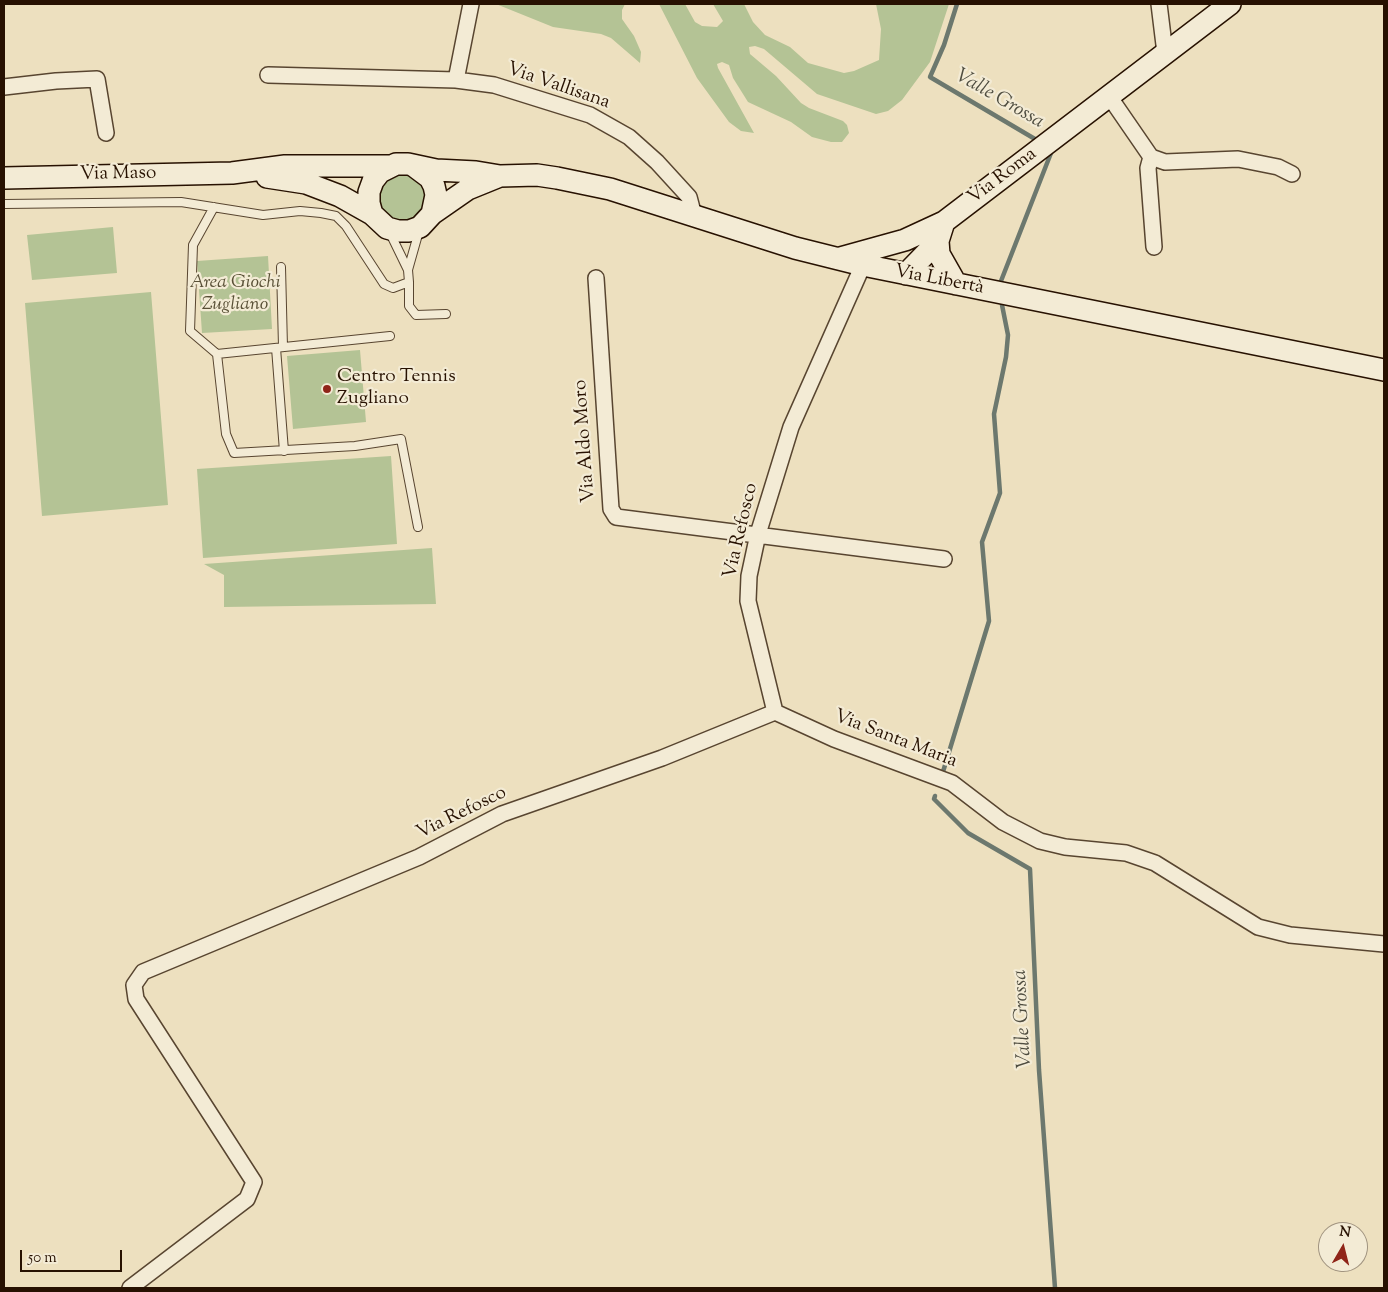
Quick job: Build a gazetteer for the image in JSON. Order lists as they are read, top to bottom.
{
  "streets": {
    "main road": ["Via Maso", "Via Roma", "Via Libertà"],
    "street": [
      "Via Vallisana",
      "Via Aldo Moro",
      "Via Refosco",
      "Via Santa Maria"
    ]
  },
  "crossings": [
    ["Via Vallisana", "Via Libertà"],
    ["Via Roma", "Via Libertà"],
    ["Via Libertà", "Via Refosco"],
    ["Via Aldo Moro", "Via Refosco"],
    ["Via Refosco", "Via Santa Maria"]
  ],
  "water": ["Valle Grossa"],
  "parks": ["Area Giochi Zugliano"],
  "places": ["Centro Tennis Zugliano"],
  "scale_bar": "50 m",
  "north": "top"
}
